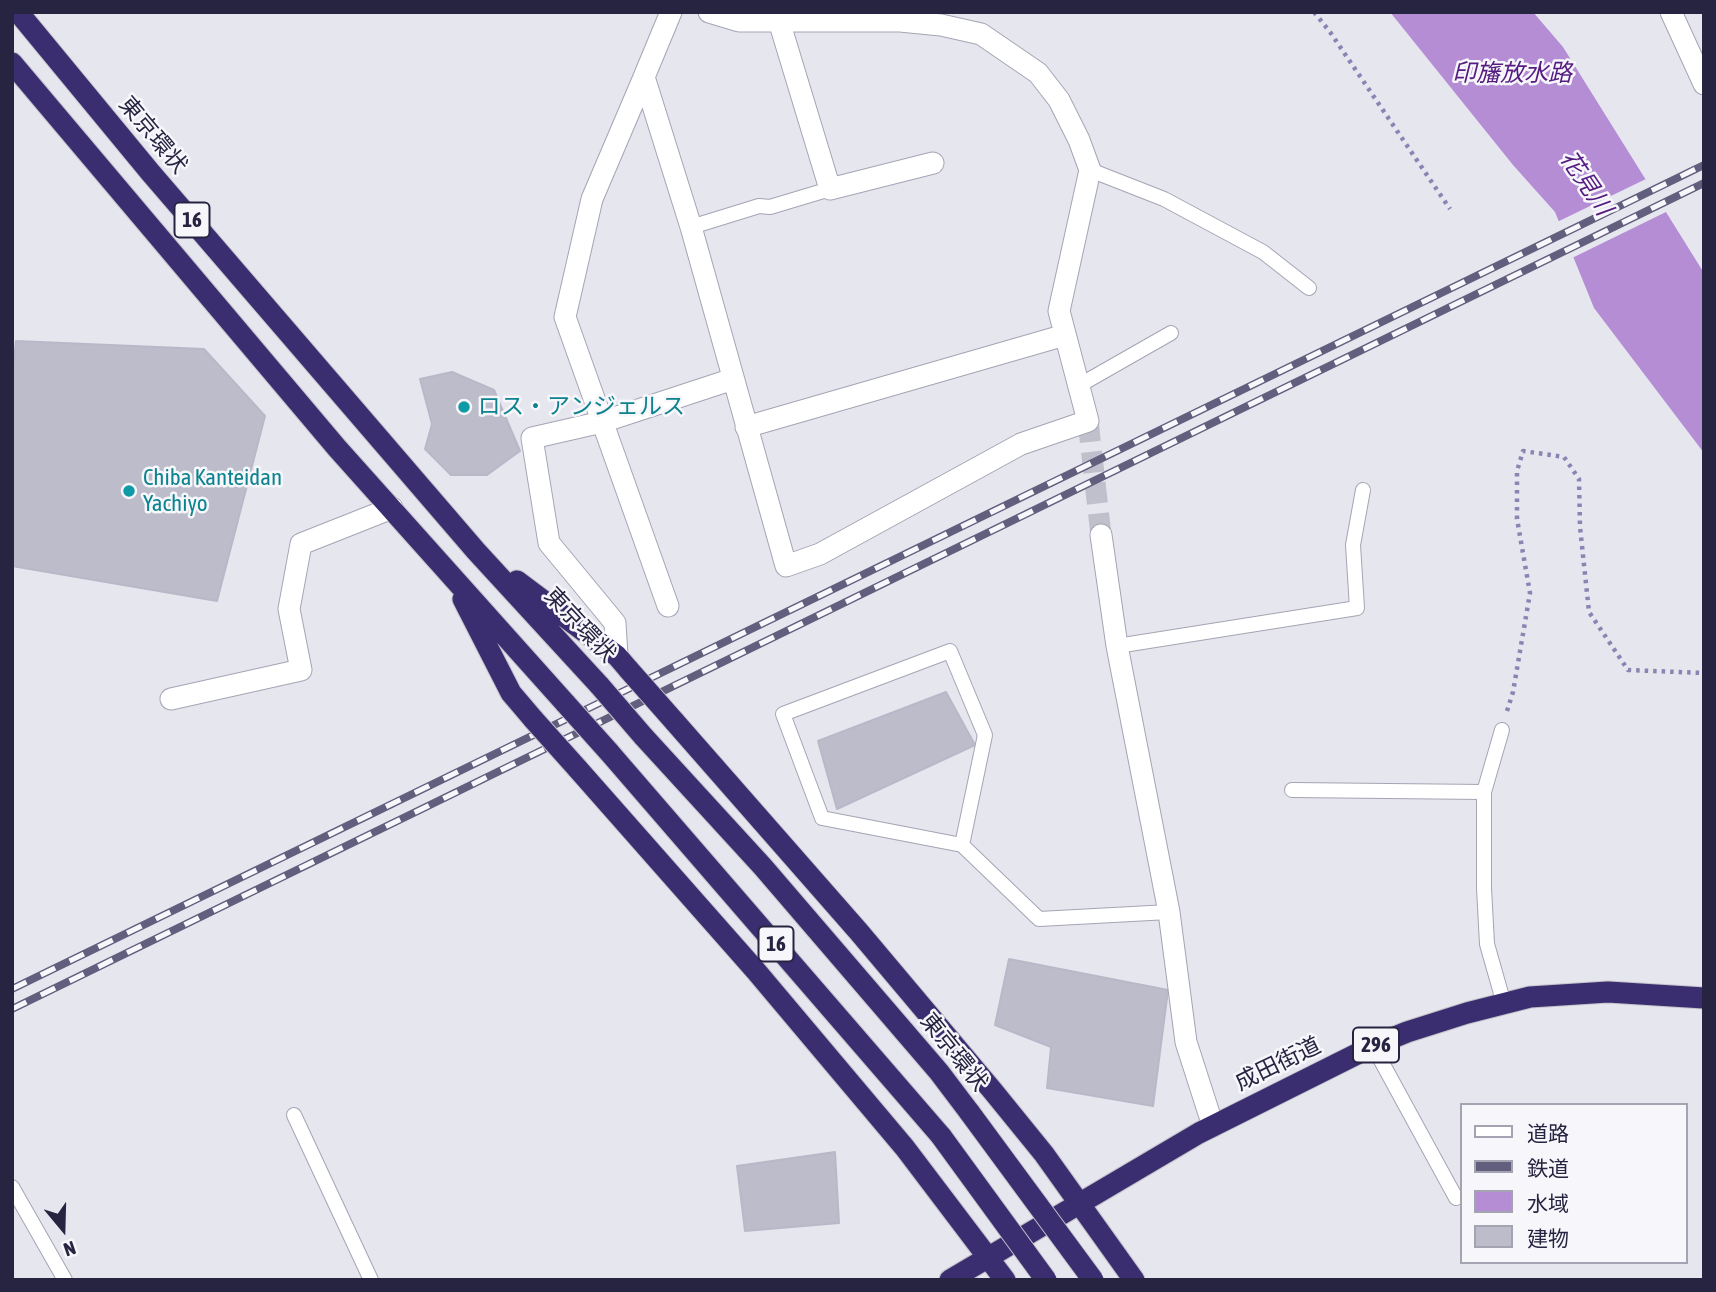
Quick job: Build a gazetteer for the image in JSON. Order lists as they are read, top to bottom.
{
  "streets": {
    "highway": [
      "東京環状",
      "16",
      "296",
      "成田街道"
    ]
  },
  "water": ["印旛放水路", "花見川"],
  "places": ["ロス・アンジェルス", "Chiba Kanteidan Yachiyo"],
  "legend": [
    "道路",
    "鉄道",
    "水域",
    "建物"
  ],
  "north": "bottom"
}
